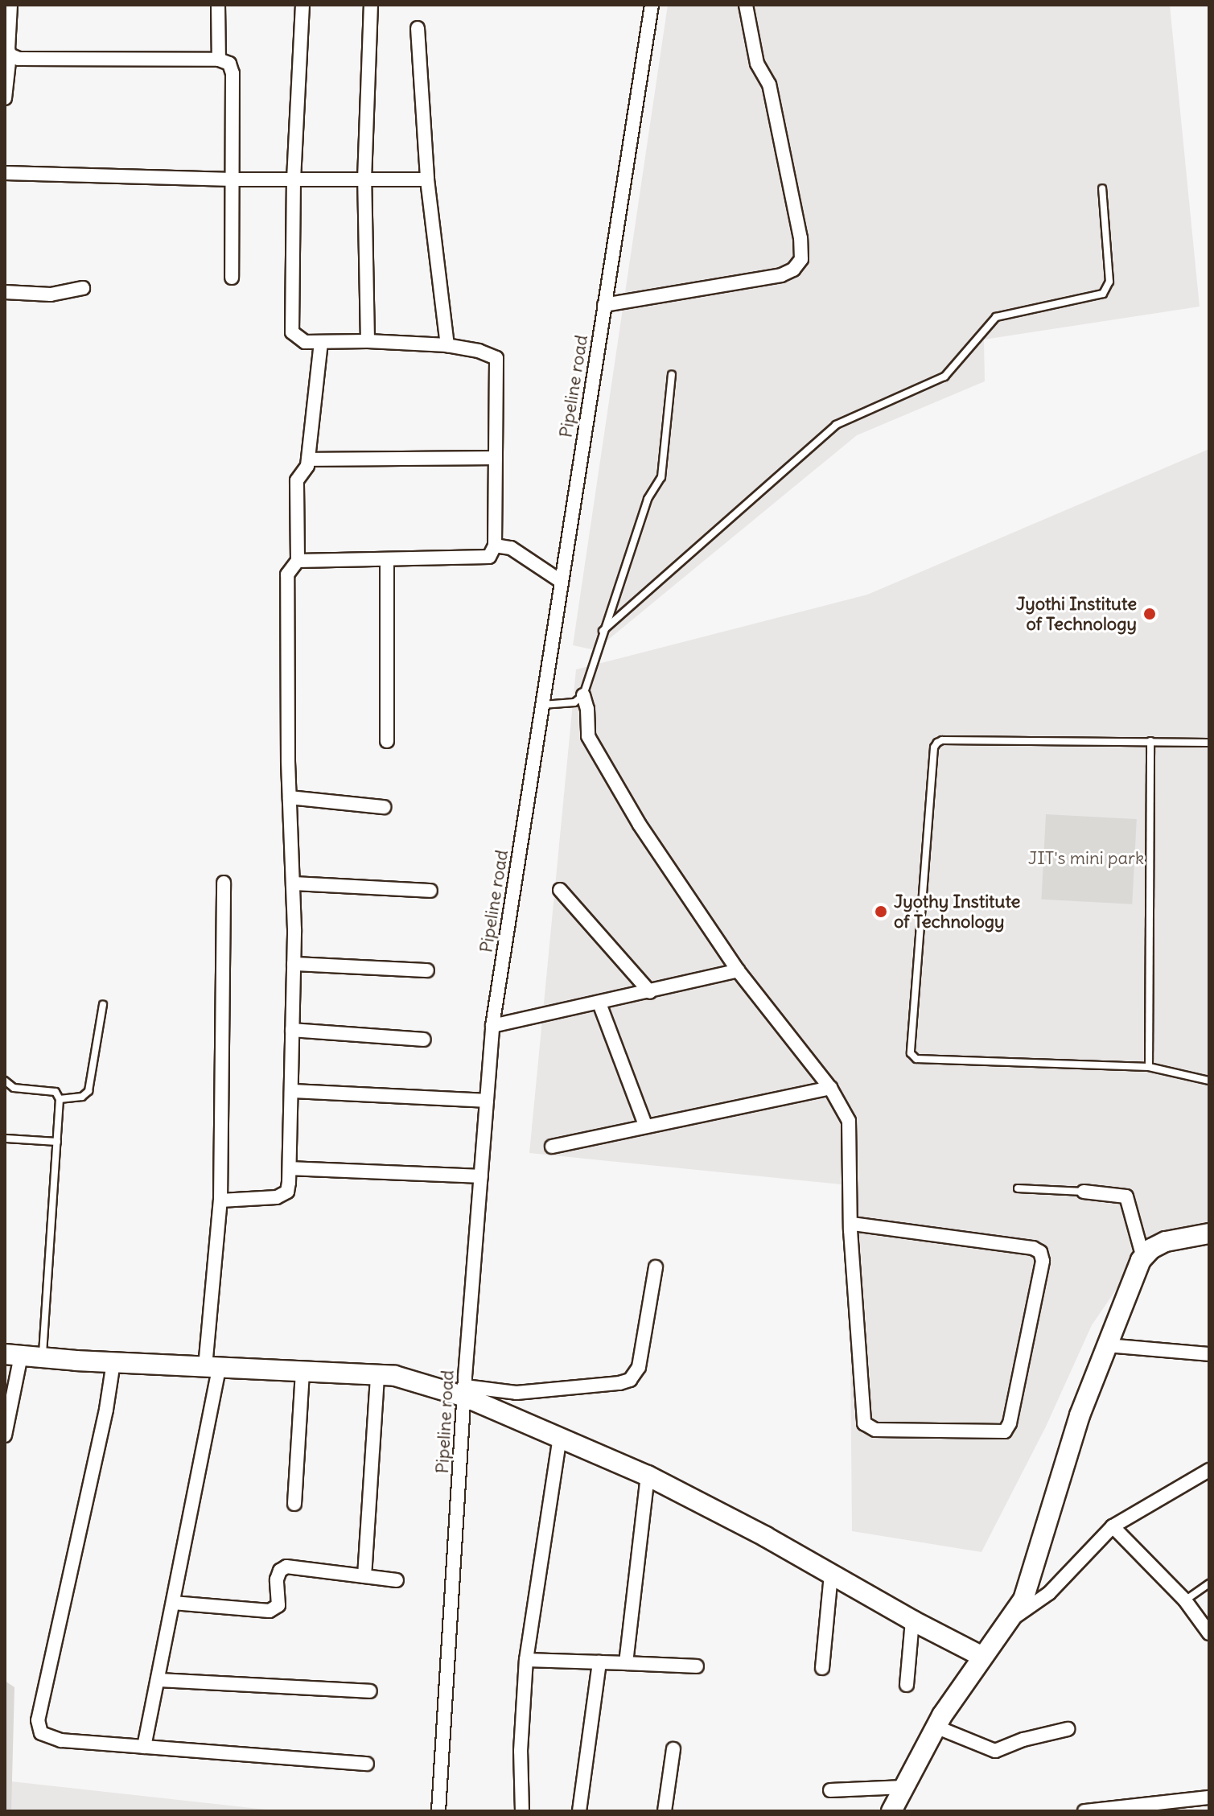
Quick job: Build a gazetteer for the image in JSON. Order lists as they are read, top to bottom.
{
  "streets": {
    "street": ["Pipeline road"]
  },
  "parks": ["JIT's mini park"],
  "places": ["Jyothi Institute of Technology", "Jyothy Institute of Technology"]
}
